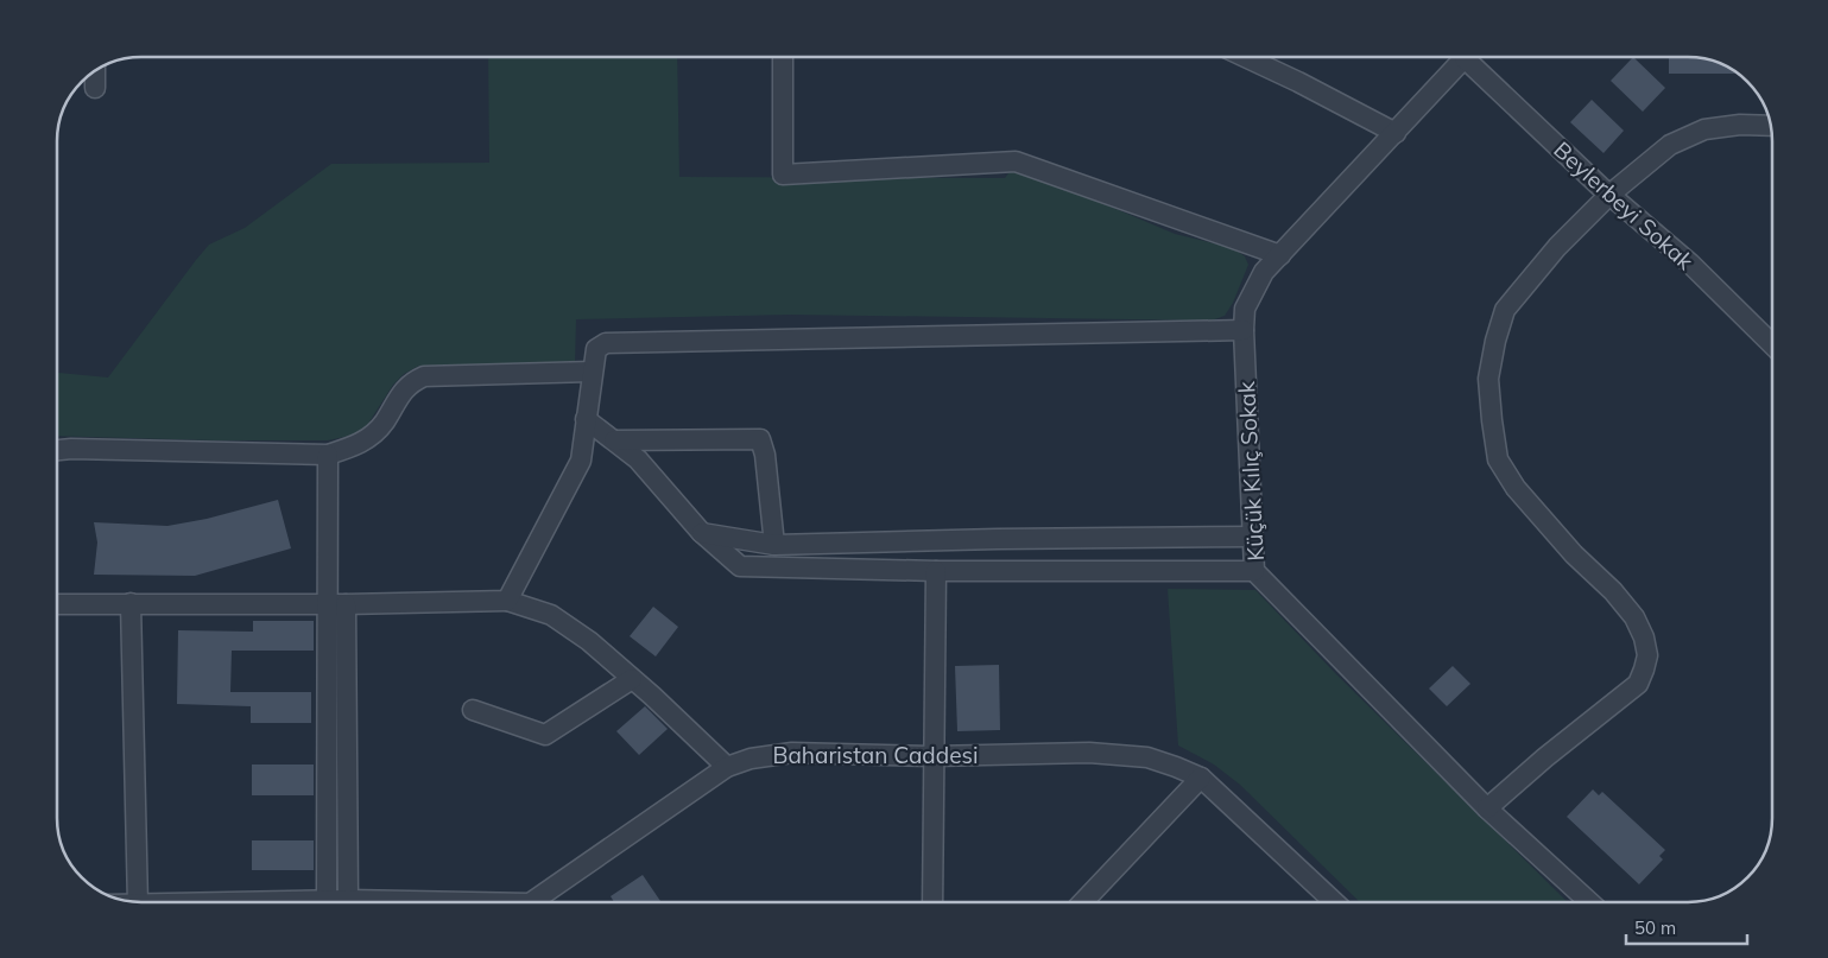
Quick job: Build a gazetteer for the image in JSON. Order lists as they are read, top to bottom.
{
  "streets": {
    "street": ["Beylerbeyi Sokak", "Küçük Kılıç Sokak", "Baharistan Caddesi"]
  },
  "scale_bar": "50 m"
}
